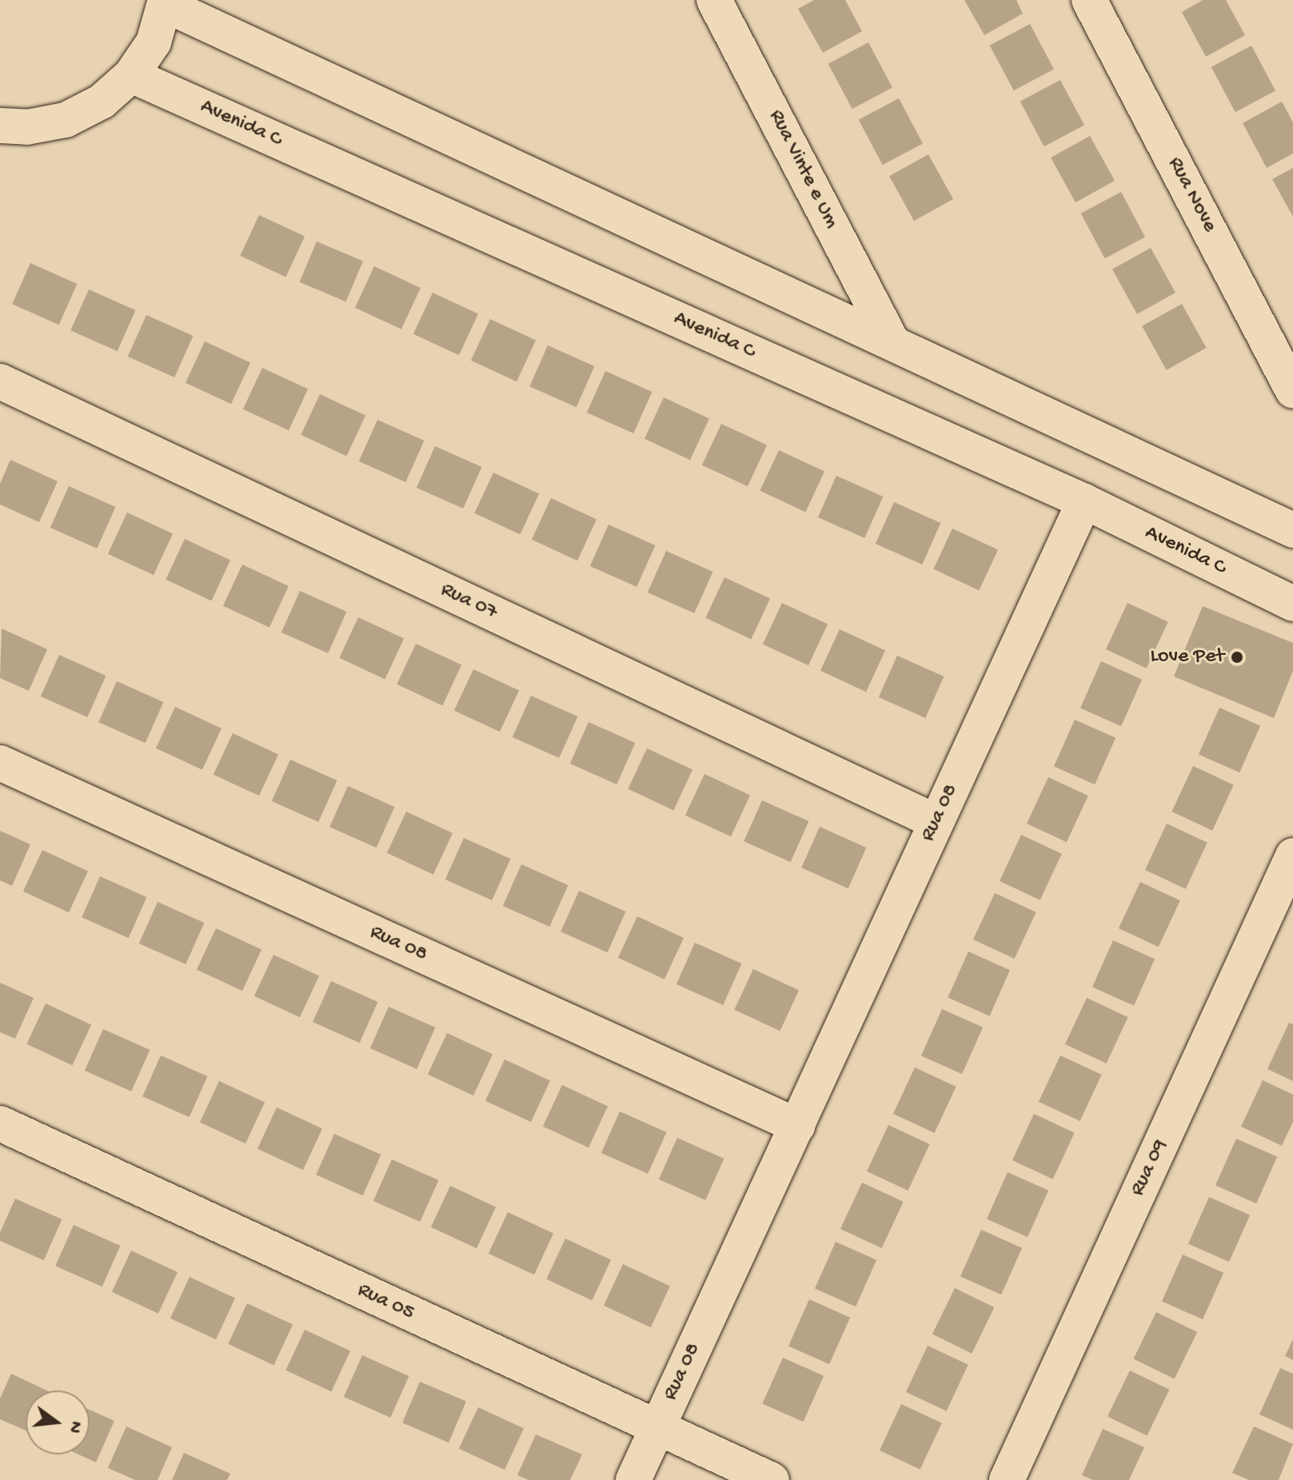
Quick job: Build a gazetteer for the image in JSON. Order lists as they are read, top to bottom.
{
  "streets": {
    "street": [
      "Avenida C",
      "Rua Vinte e Um",
      "Rua Nove",
      "Rua 07",
      "Rua 08",
      "Rua 09",
      "Rua 05"
    ]
  },
  "crossings": [
    ["Avenida C", "Rua 08"],
    ["Rua 07", "Rua 08"],
    ["Rua 08", "Rua 05"]
  ],
  "places": ["Love Pet"],
  "north": "right"
}
